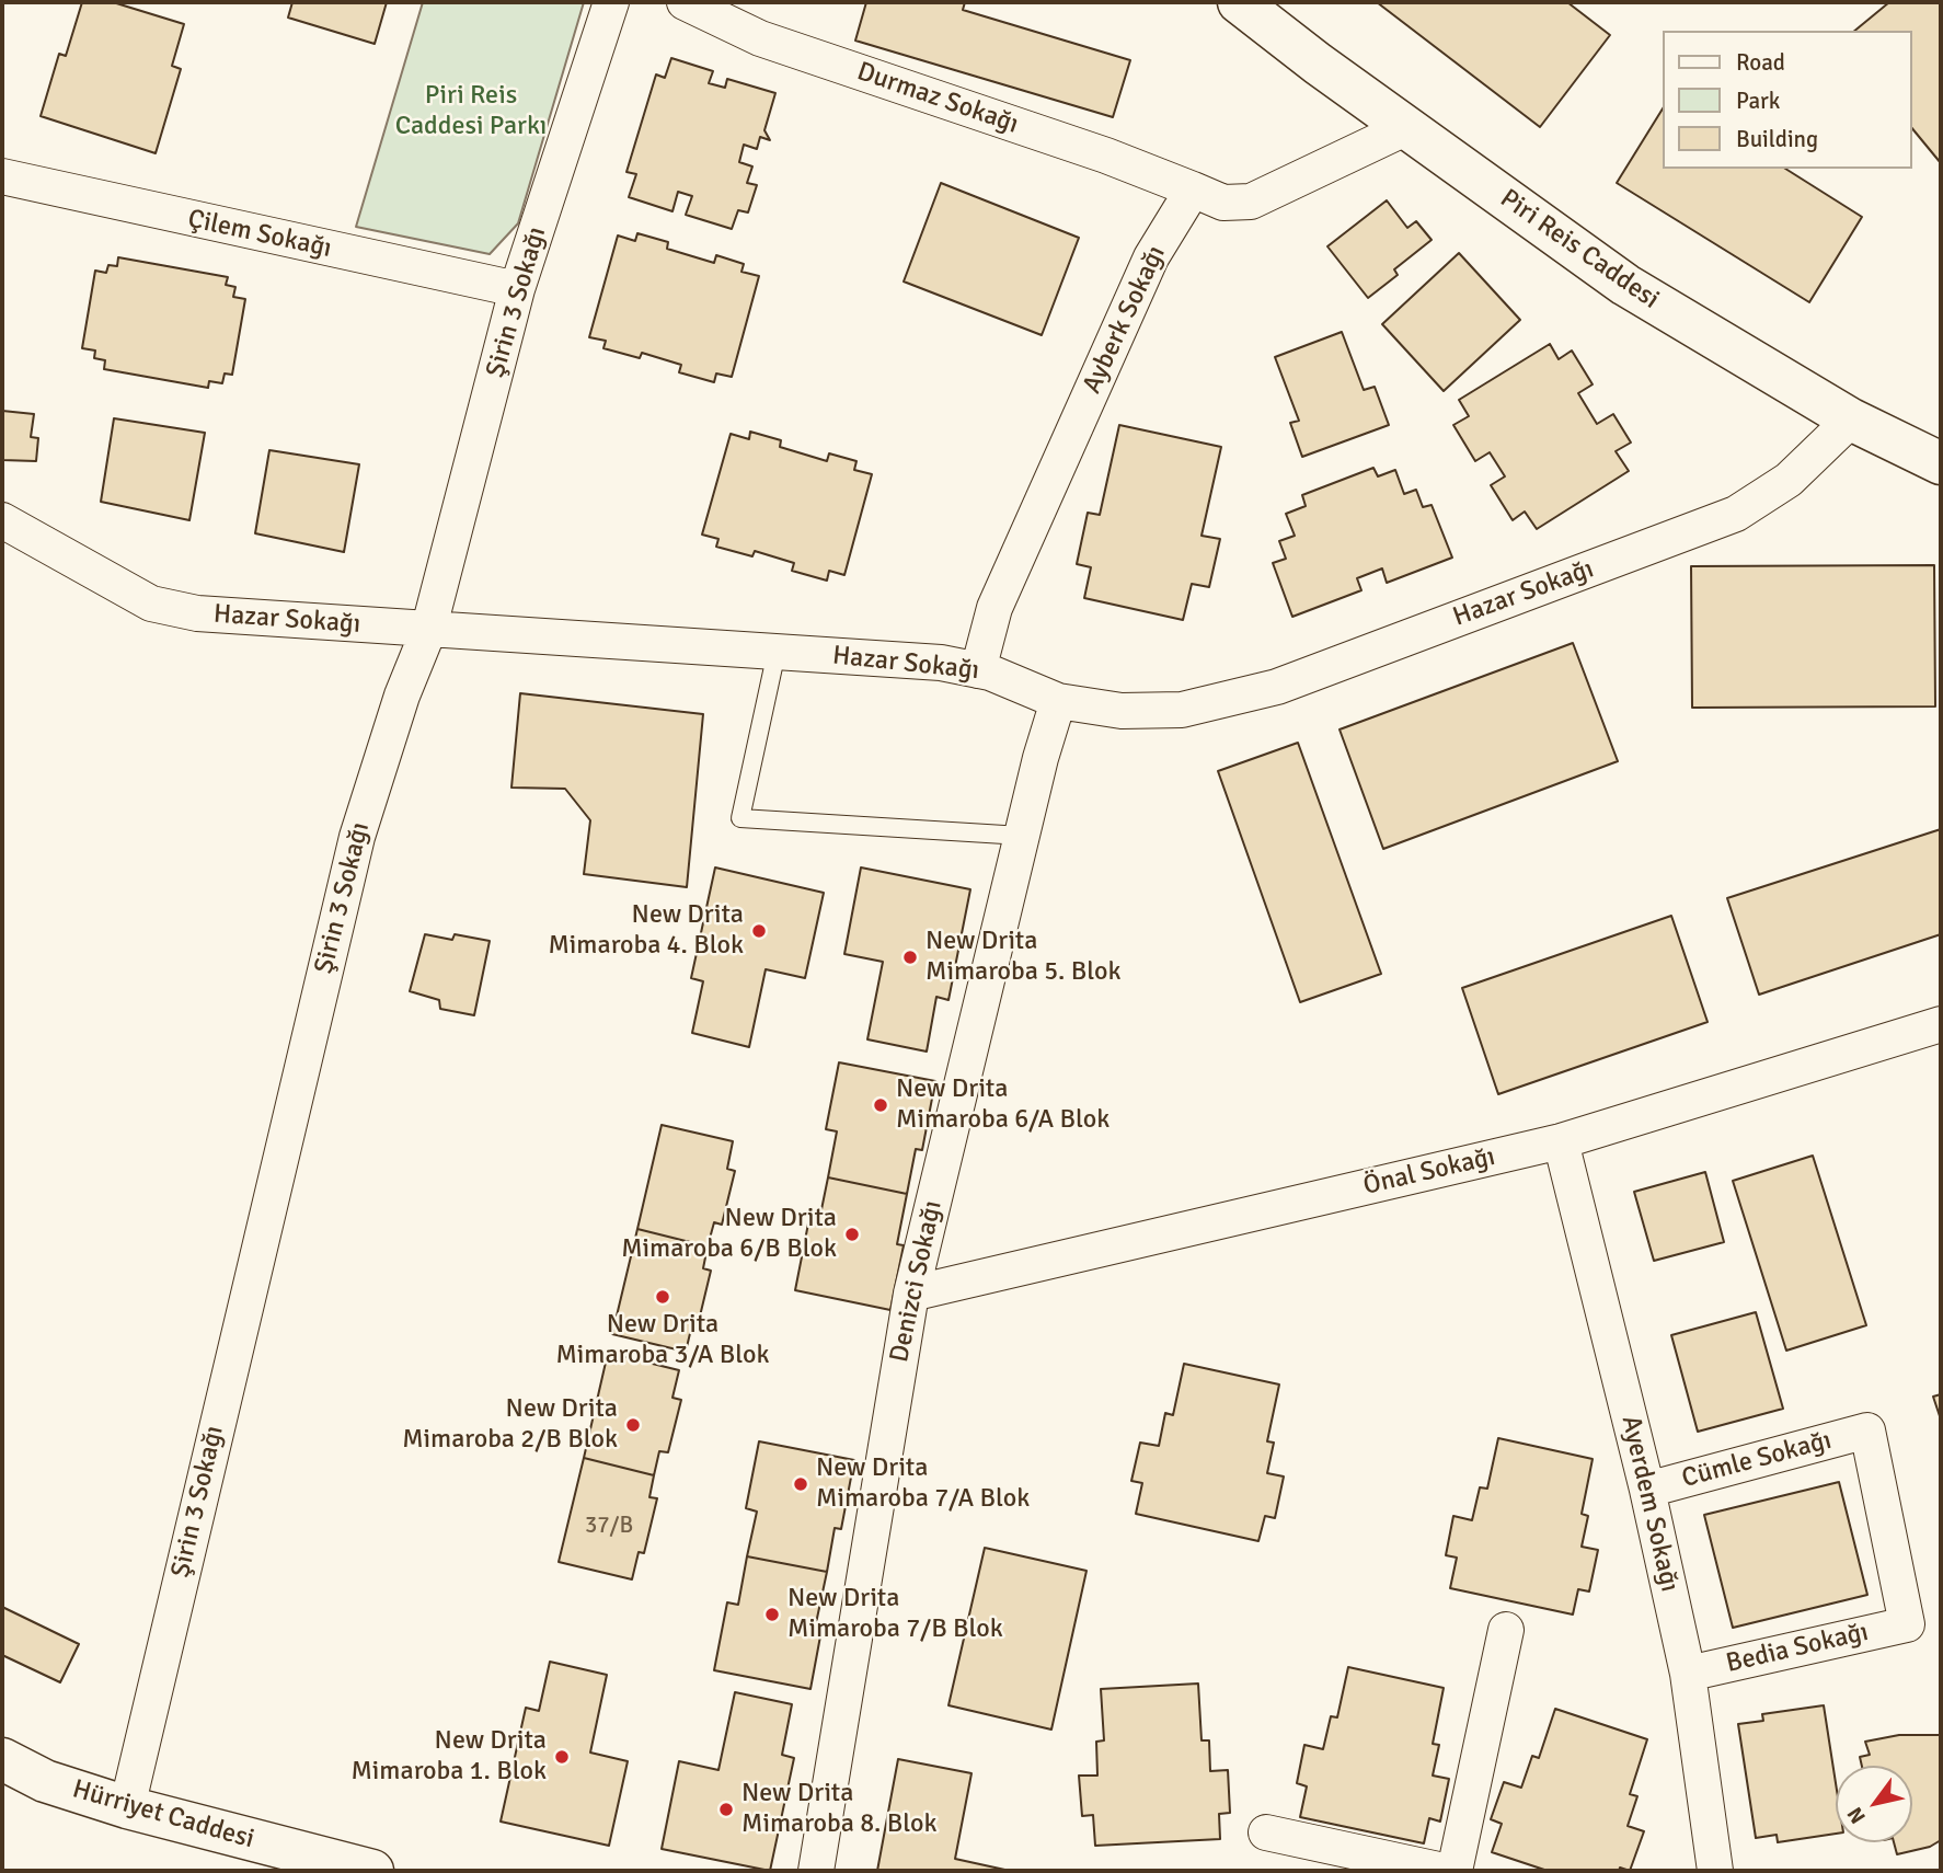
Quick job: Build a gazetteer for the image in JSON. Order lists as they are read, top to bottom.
{
  "streets": {
    "main road": ["Piri Reis Caddesi", "Hürriyet Caddesi"],
    "street": [
      "Durmaz Sokağı",
      "Çilem Sokağı",
      "Şirin 3 Sokağı",
      "Ayberk Sokağı",
      "Hazar Sokağı",
      "Önal Sokağı",
      "Denizci Sokağı",
      "Cümle Sokağı",
      "Ayerdem Sokağı",
      "Bedia Sokağı"
    ]
  },
  "crossings": [
    ["Durmaz Sokağı", "Ayberk Sokağı"],
    ["Çilem Sokağı", "Şirin 3 Sokağı"],
    ["Piri Reis Caddesi", "Hazar Sokağı"],
    ["Şirin 3 Sokağı", "Hazar Sokağı"],
    ["Şirin 3 Sokağı", "Hürriyet Caddesi"],
    ["Ayberk Sokağı", "Hazar Sokağı"],
    ["Hazar Sokağı", "Denizci Sokağı"],
    ["Önal Sokağı", "Denizci Sokağı"],
    ["Önal Sokağı", "Ayerdem Sokağı"],
    ["Cümle Sokağı", "Ayerdem Sokağı"],
    ["Cümle Sokağı", "Bedia Sokağı"],
    ["Ayerdem Sokağı", "Bedia Sokağı"]
  ],
  "parks": ["Piri Reis Caddesi Parkı"],
  "places": [
    "New Drita Mimaroba 4. Blok",
    "New Drita Mimaroba 5. Blok",
    "New Drita Mimaroba 6/A Blok",
    "New Drita Mimaroba 6/B Blok",
    "New Drita Mimaroba 3/A Blok",
    "New Drita Mimaroba 2/B Blok",
    "New Drita Mimaroba 7/A Blok",
    "New Drita Mimaroba 7/B Blok",
    "New Drita Mimaroba 1. Blok",
    "New Drita Mimaroba 8. Blok"
  ],
  "house_numbers": ["37/B"],
  "legend": ["Road", "Park", "Building"],
  "north": "bottom left"
}
